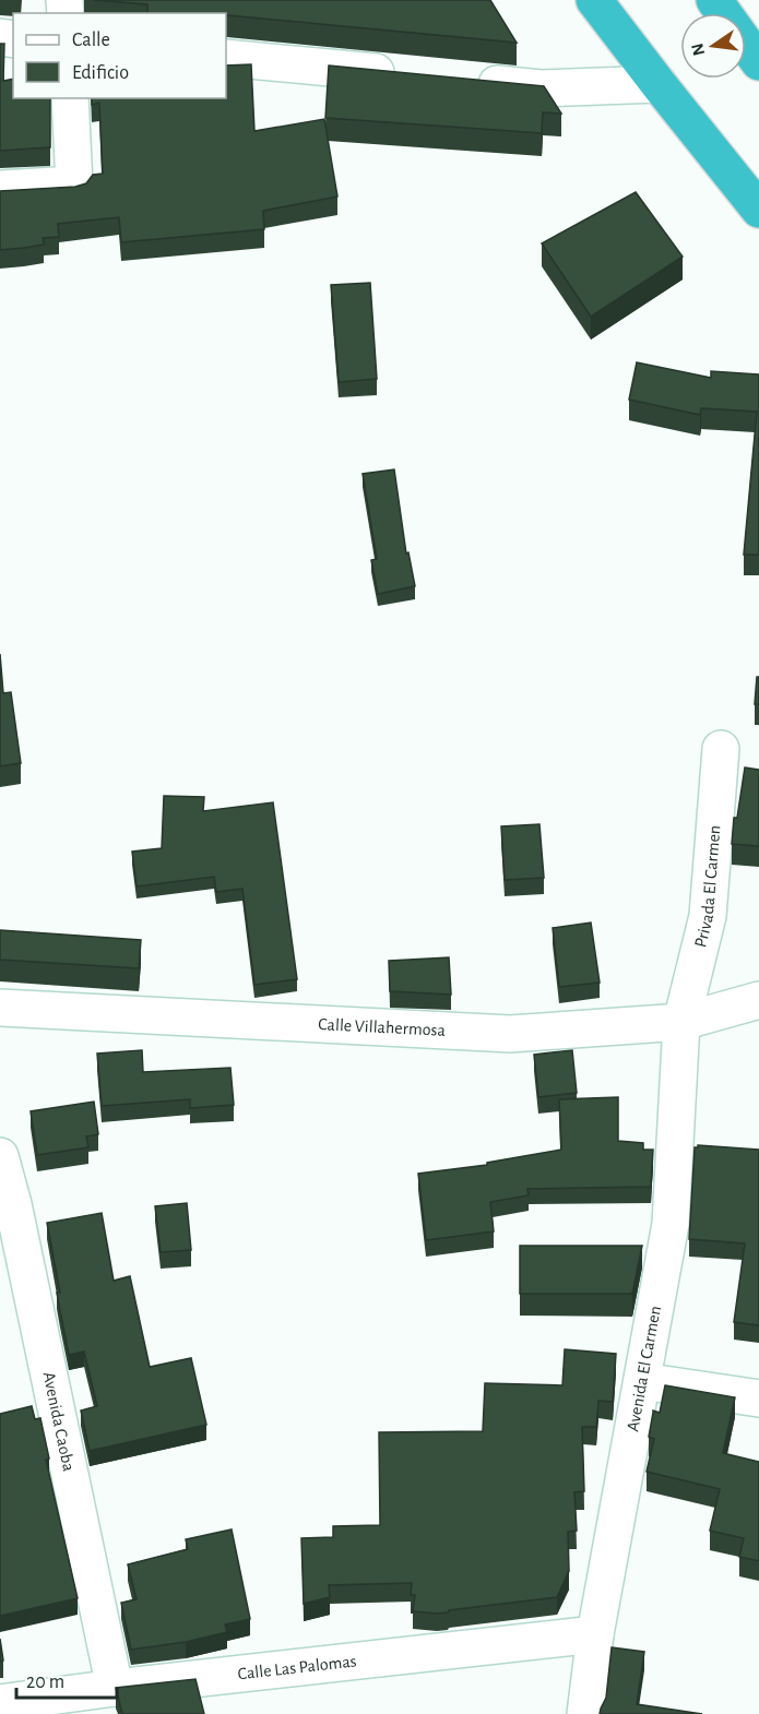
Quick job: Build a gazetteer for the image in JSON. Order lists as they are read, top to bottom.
{
  "streets": {
    "street": [
      "Privada El Carmen",
      "Calle Villahermosa",
      "Avenida El Carmen",
      "Avenida Caoba",
      "Calle Las Palomas"
    ]
  },
  "crossings": [
    ["Privada El Carmen", "Calle Villahermosa"],
    ["Privada El Carmen", "Avenida El Carmen"],
    ["Calle Villahermosa", "Avenida El Carmen"],
    ["Avenida El Carmen", "Calle Las Palomas"],
    ["Avenida Caoba", "Calle Las Palomas"]
  ],
  "legend": ["Calle", "Edificio"],
  "scale_bar": "20 m",
  "north": "left"
}
